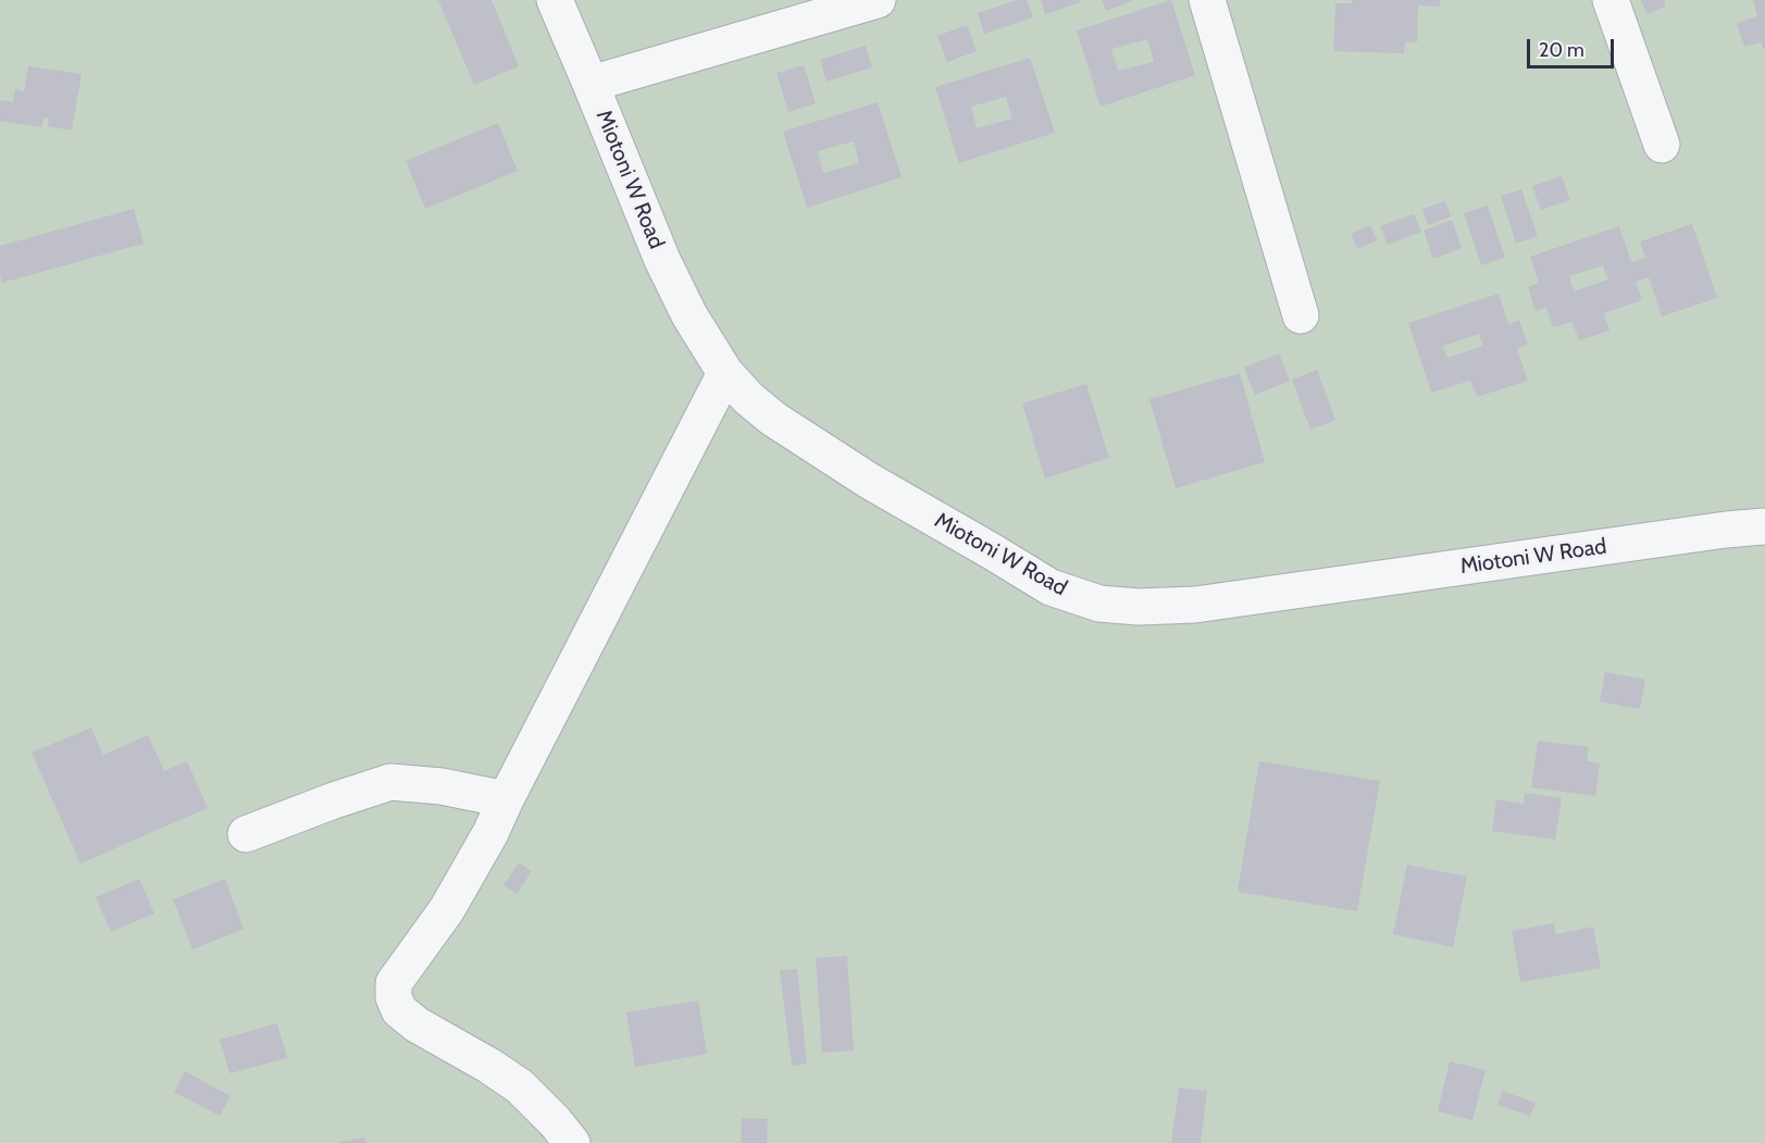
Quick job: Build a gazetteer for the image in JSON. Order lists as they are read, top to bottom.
{
  "streets": {
    "street": ["Miotoni W Road"]
  },
  "scale_bar": "20 m"
}
